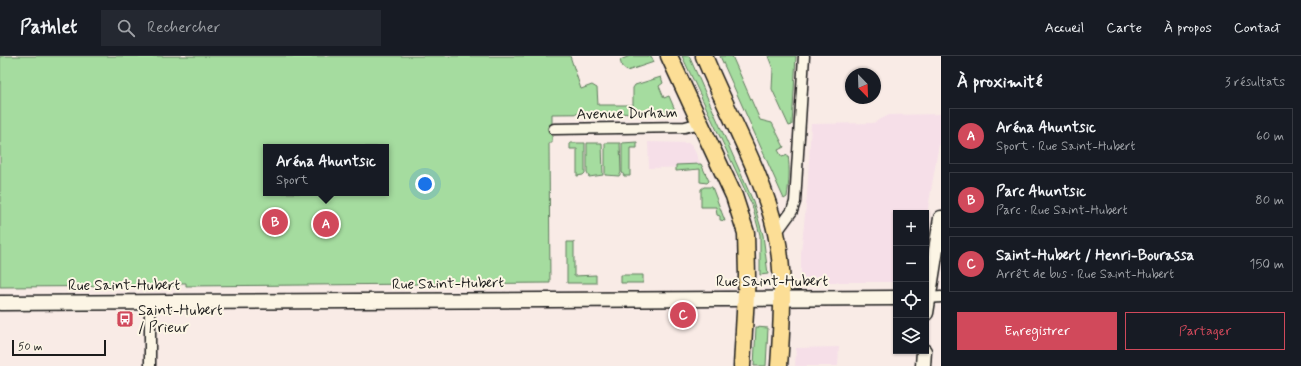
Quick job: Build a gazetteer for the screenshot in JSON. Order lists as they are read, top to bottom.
{
  "streets": {
    "main road": ["Rue Saint-Hubert"],
    "street": ["Avenue Durham"]
  },
  "places": {
    "bus stop": ["Saint-Hubert / Prieur"]
  },
  "scale_bar": "50 m",
  "north": "bottom right",
  "page": {
    "header": "Pathlet",
    "search": "Rechercher",
    "nav": [
      "Accueil",
      "Carte",
      "À propos",
      "Contact"
    ],
    "heading": ["À proximité", "3 résultats"],
    "list": [
      {
        "mark": "A",
        "name": "Aréna Ahuntsic",
        "note": "Sport · Rue Saint-Hubert",
        "value": "60 m"
      },
      {
        "mark": "B",
        "name": "Parc Ahuntsic",
        "note": "Parc · Rue Saint-Hubert",
        "value": "80 m"
      },
      {
        "mark": "C",
        "name": "Saint-Hubert / Henri-Bourassa",
        "note": "Arrêt de bus · Rue Saint-Hubert",
        "value": "150 m"
      }
    ],
    "popup": ["Aréna Ahuntsic", "Sport"],
    "pins": ["B", "A", "C"],
    "map_buttons": ["+", "−"],
    "buttons": ["Enregistrer", "Partager"],
    "scale": "50 m"
  }
}
